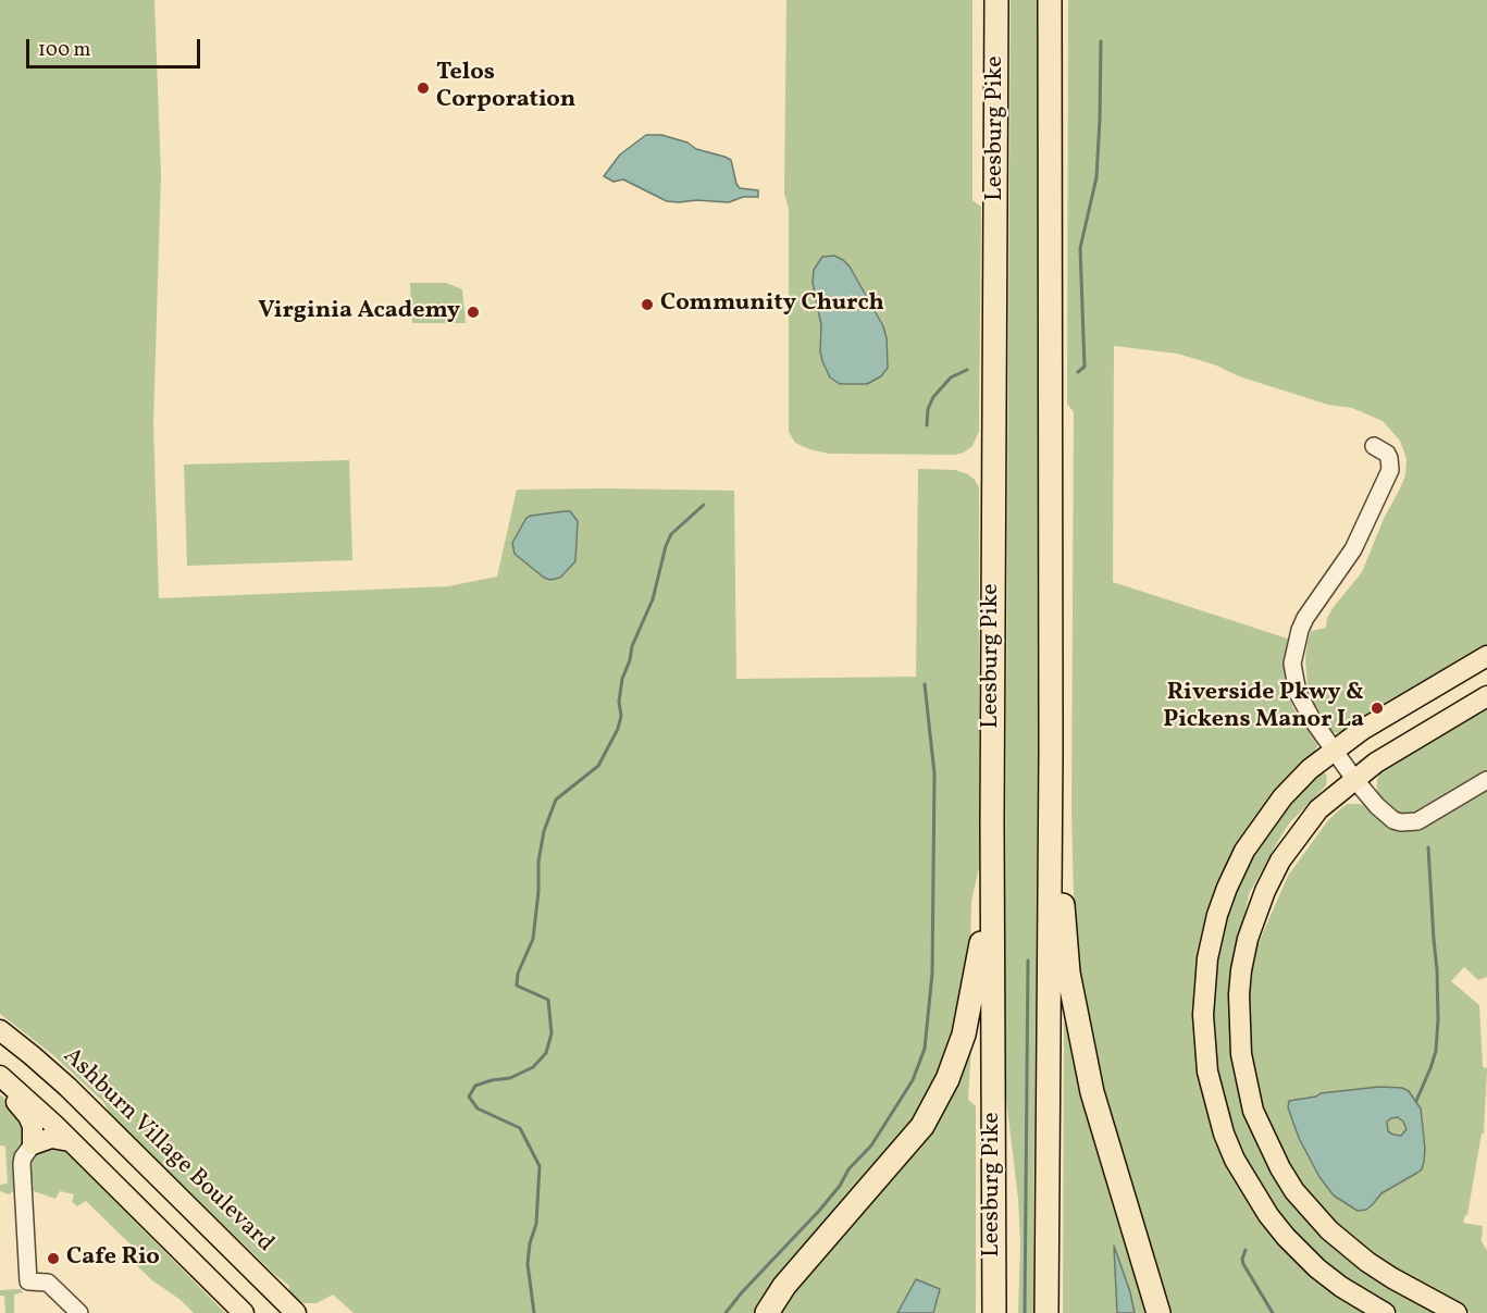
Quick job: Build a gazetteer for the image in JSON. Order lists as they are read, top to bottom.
{
  "streets": {
    "highway": ["Leesburg Pike"],
    "main road": ["Ashburn Village Boulevard"]
  },
  "places": [
    "Telos Corporation",
    "Community Church",
    "Virginia Academy",
    "Riverside Pkwy & Pickens Manor La",
    "Cafe Rio"
  ],
  "scale_bar": "100 m"
}
